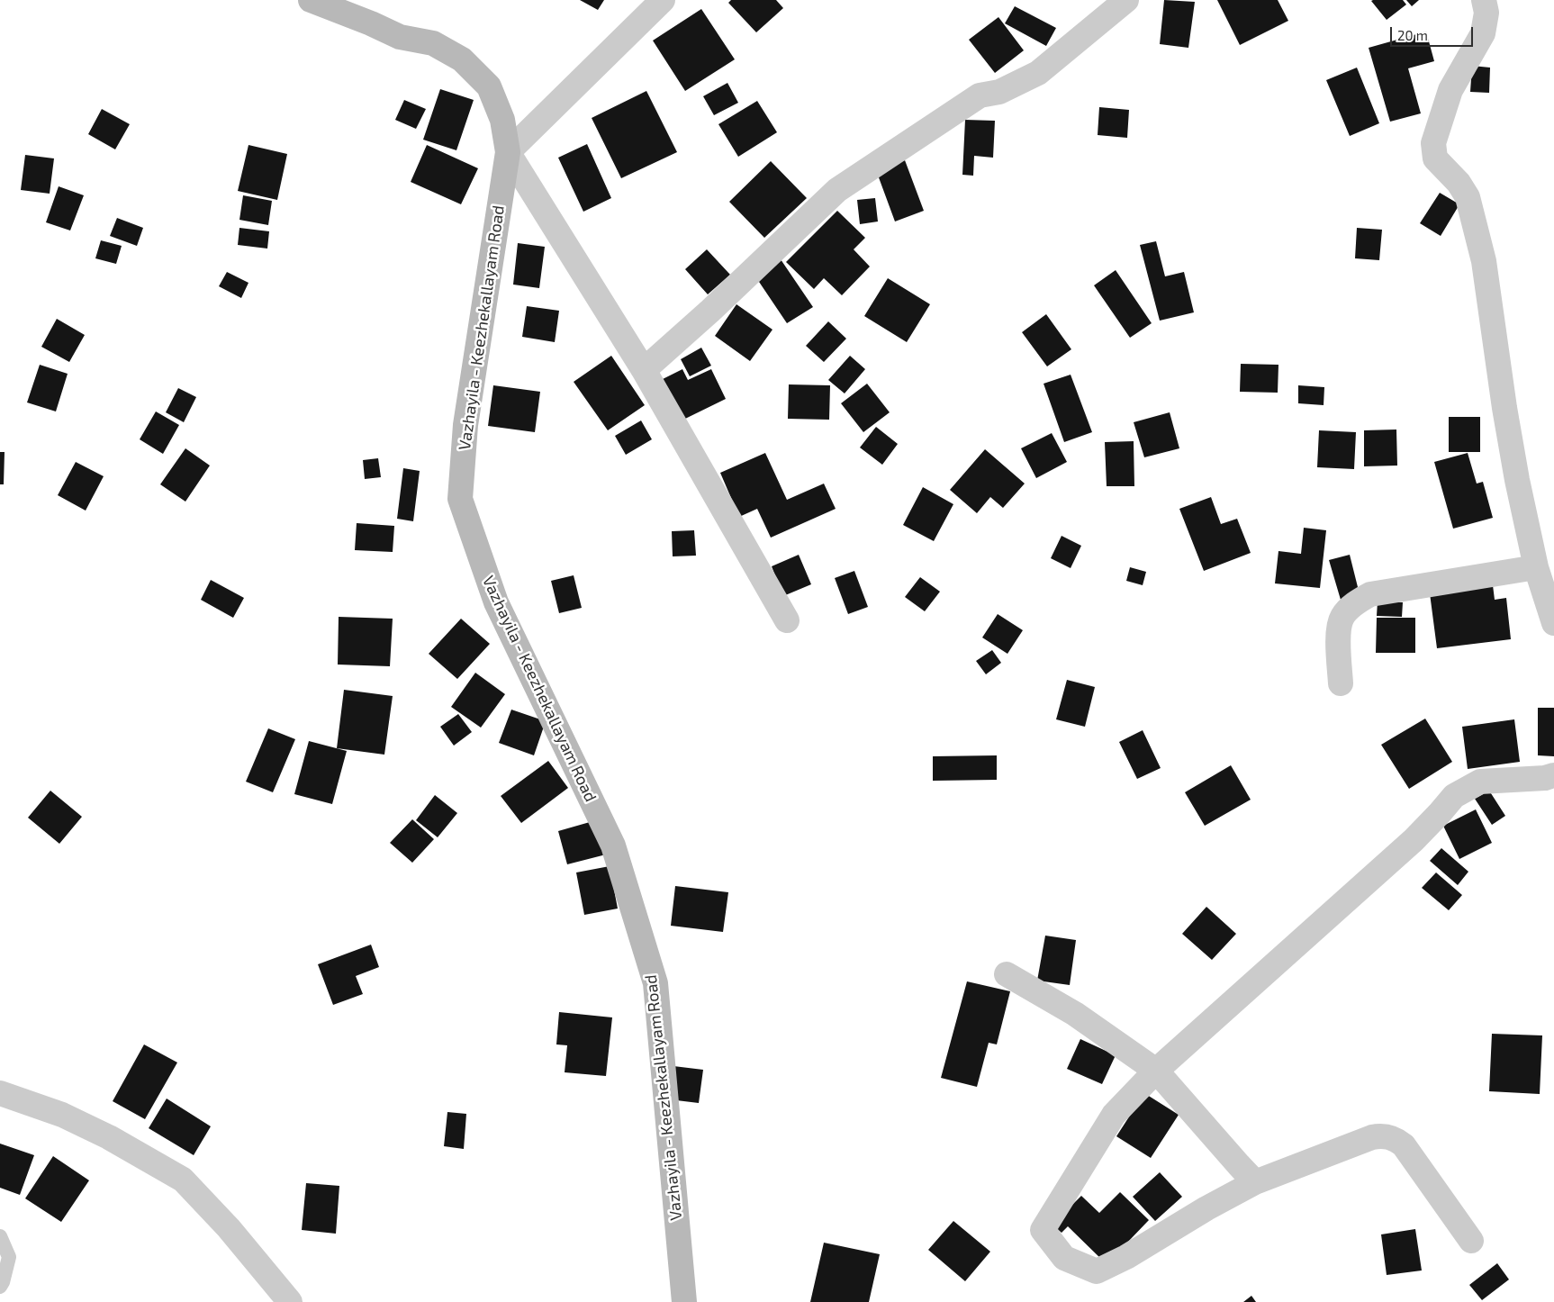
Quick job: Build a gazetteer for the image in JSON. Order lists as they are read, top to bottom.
{
  "streets": {
    "street": ["Vazhayila - Keezhekallayam Road"]
  },
  "scale_bar": "20 m"
}
